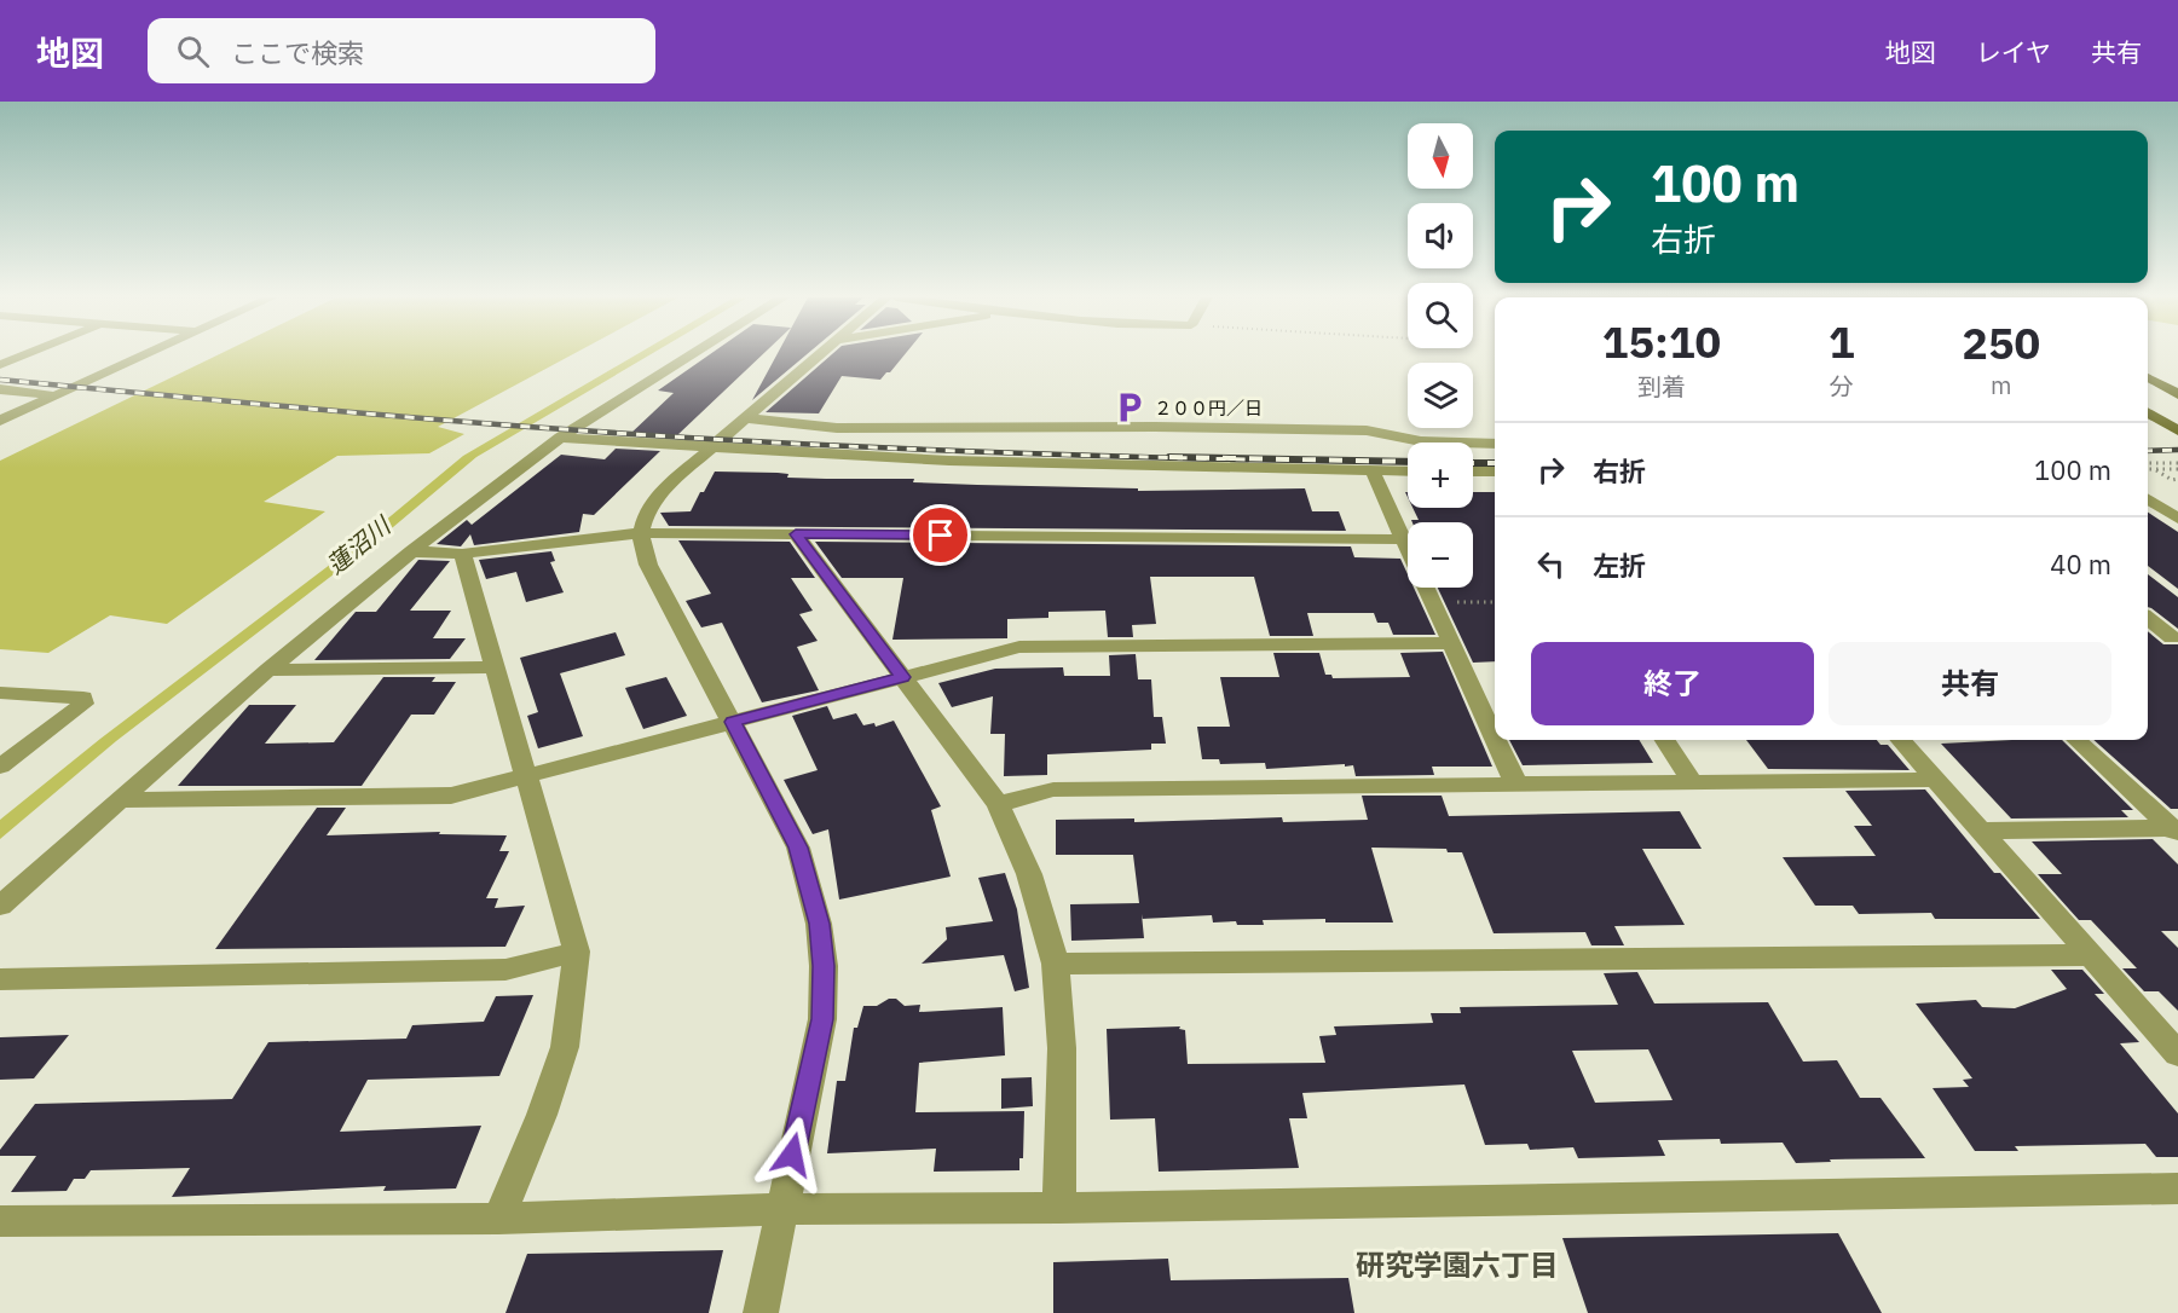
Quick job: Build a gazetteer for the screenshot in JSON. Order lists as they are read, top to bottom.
{
  "districts": ["研究学園六丁目"],
  "water": ["蓮沼川"],
  "places": {
    "parking": ["２００円／日"]
  },
  "north": "bottom",
  "page": {
    "header": "地図",
    "search": "ここで検索",
    "nav": ["地図", "レイヤ", "共有"],
    "map_buttons": ["+", "−"],
    "turn": ["100 m", "右折"],
    "eta": [
      "15:10",
      "到着",
      "1",
      "分",
      "250",
      "m"
    ],
    "list": [
      {
        "name": "右折",
        "value": "100 m"
      },
      {
        "name": "左折",
        "value": "40 m"
      }
    ],
    "buttons": ["終了", "共有"]
  }
}
